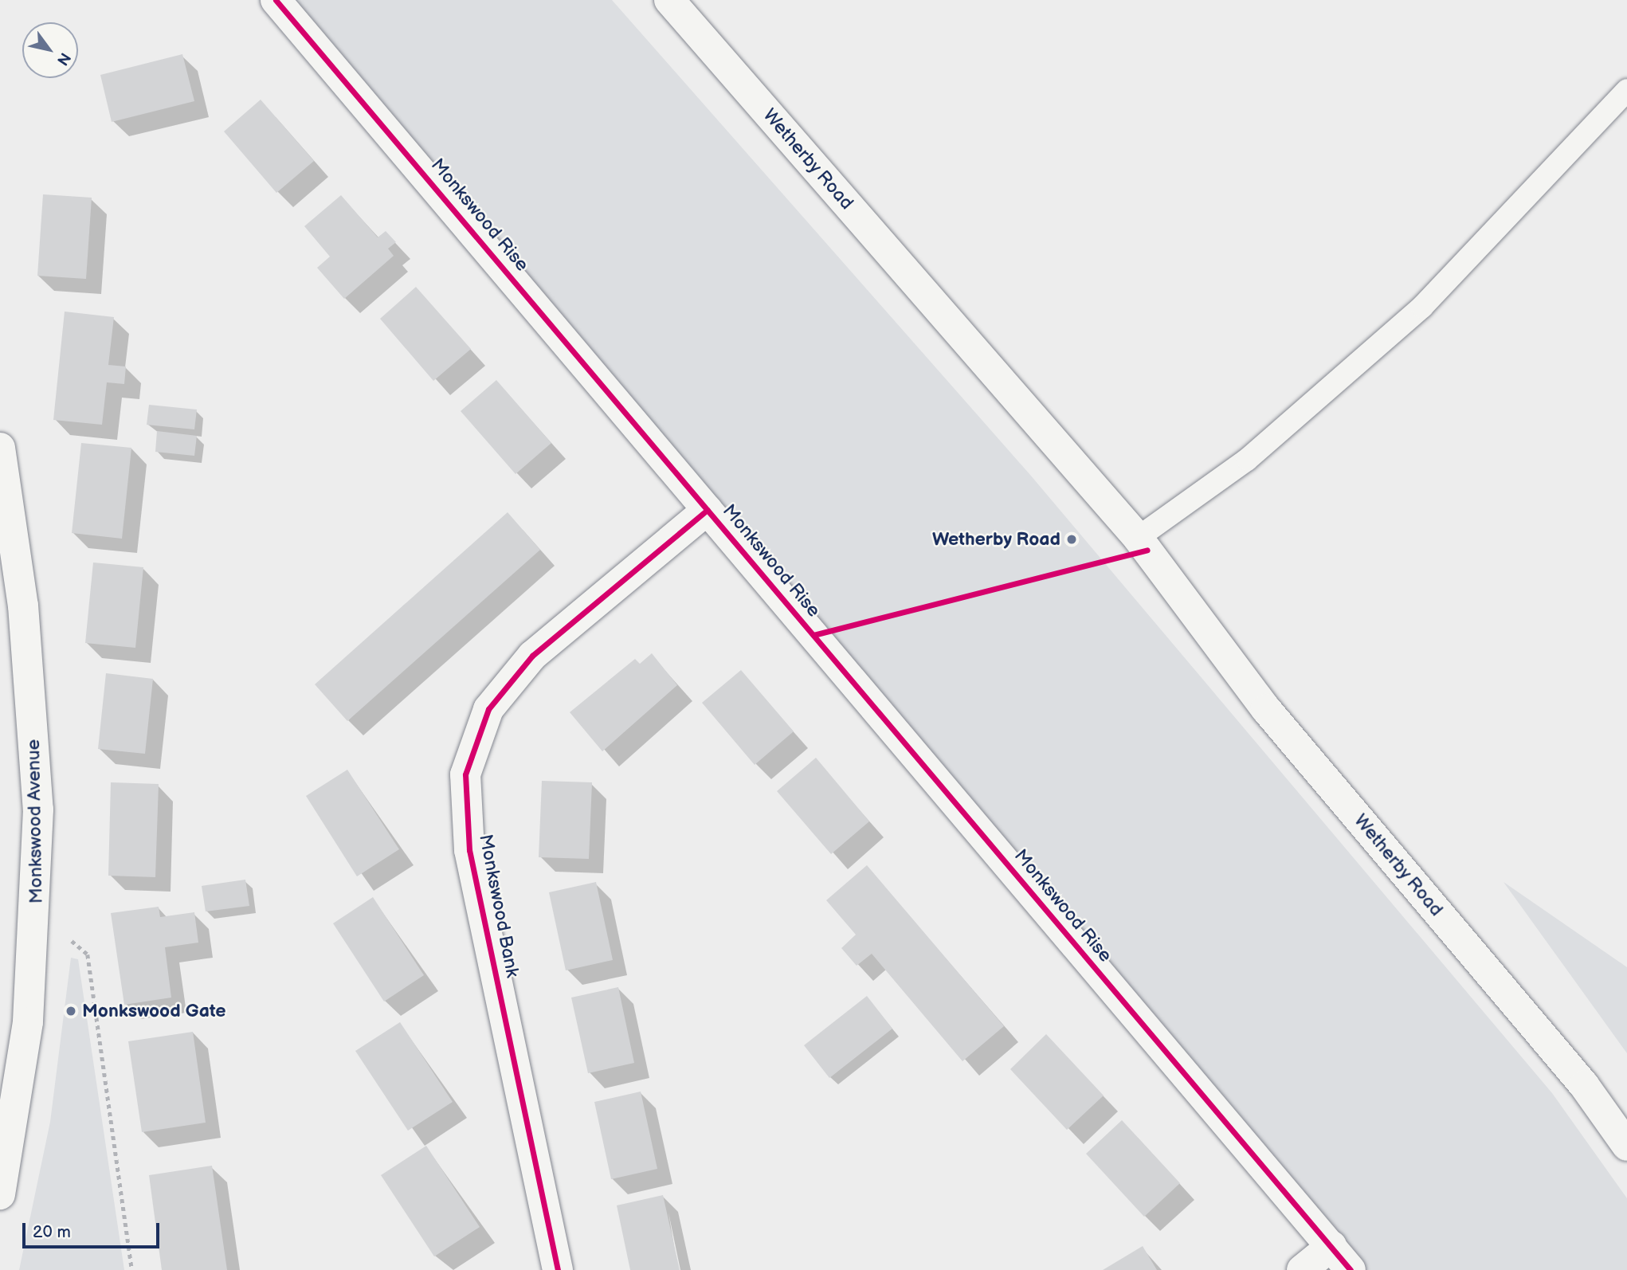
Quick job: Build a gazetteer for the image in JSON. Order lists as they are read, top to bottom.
{
  "streets": {
    "street": [
      "Wetherby Road",
      "Monkswood Rise",
      "Monkswood Avenue",
      "Monkswood Bank"
    ]
  },
  "crossings": [
    ["Monkswood Rise", "Monkswood Bank"]
  ],
  "places": ["Wetherby Road", "Monkswood Gate"],
  "scale_bar": "20 m",
  "north": "bottom right"
}
